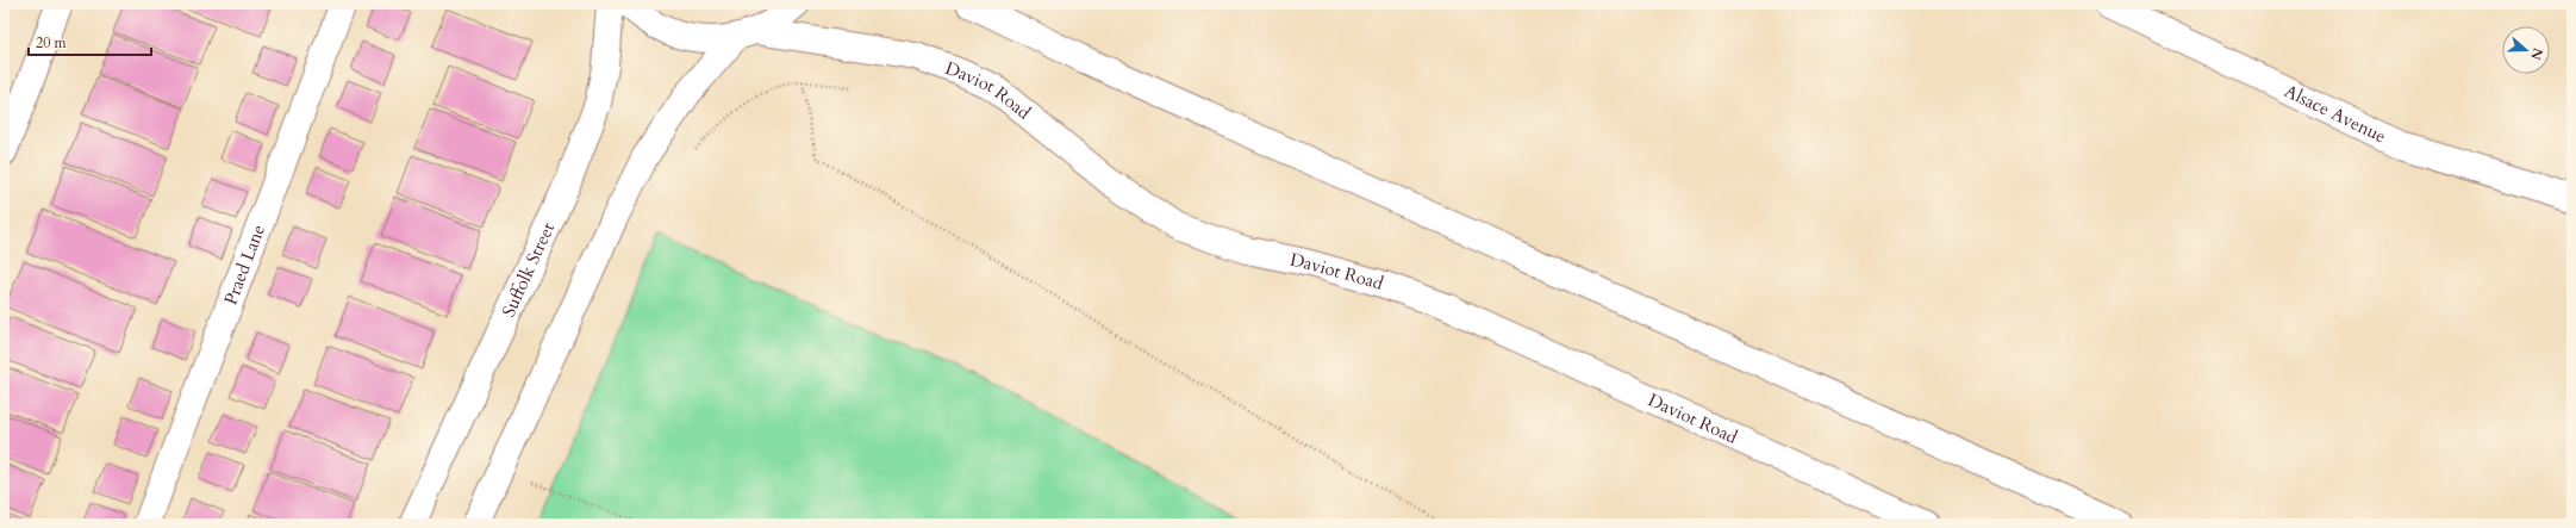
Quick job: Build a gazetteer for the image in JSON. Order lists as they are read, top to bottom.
{
  "streets": {
    "street": [
      "Daviot Road",
      "Alsace Avenue",
      "Praed Lane",
      "Suffolk Street"
    ]
  },
  "scale_bar": "20 m",
  "north": "right"
}
